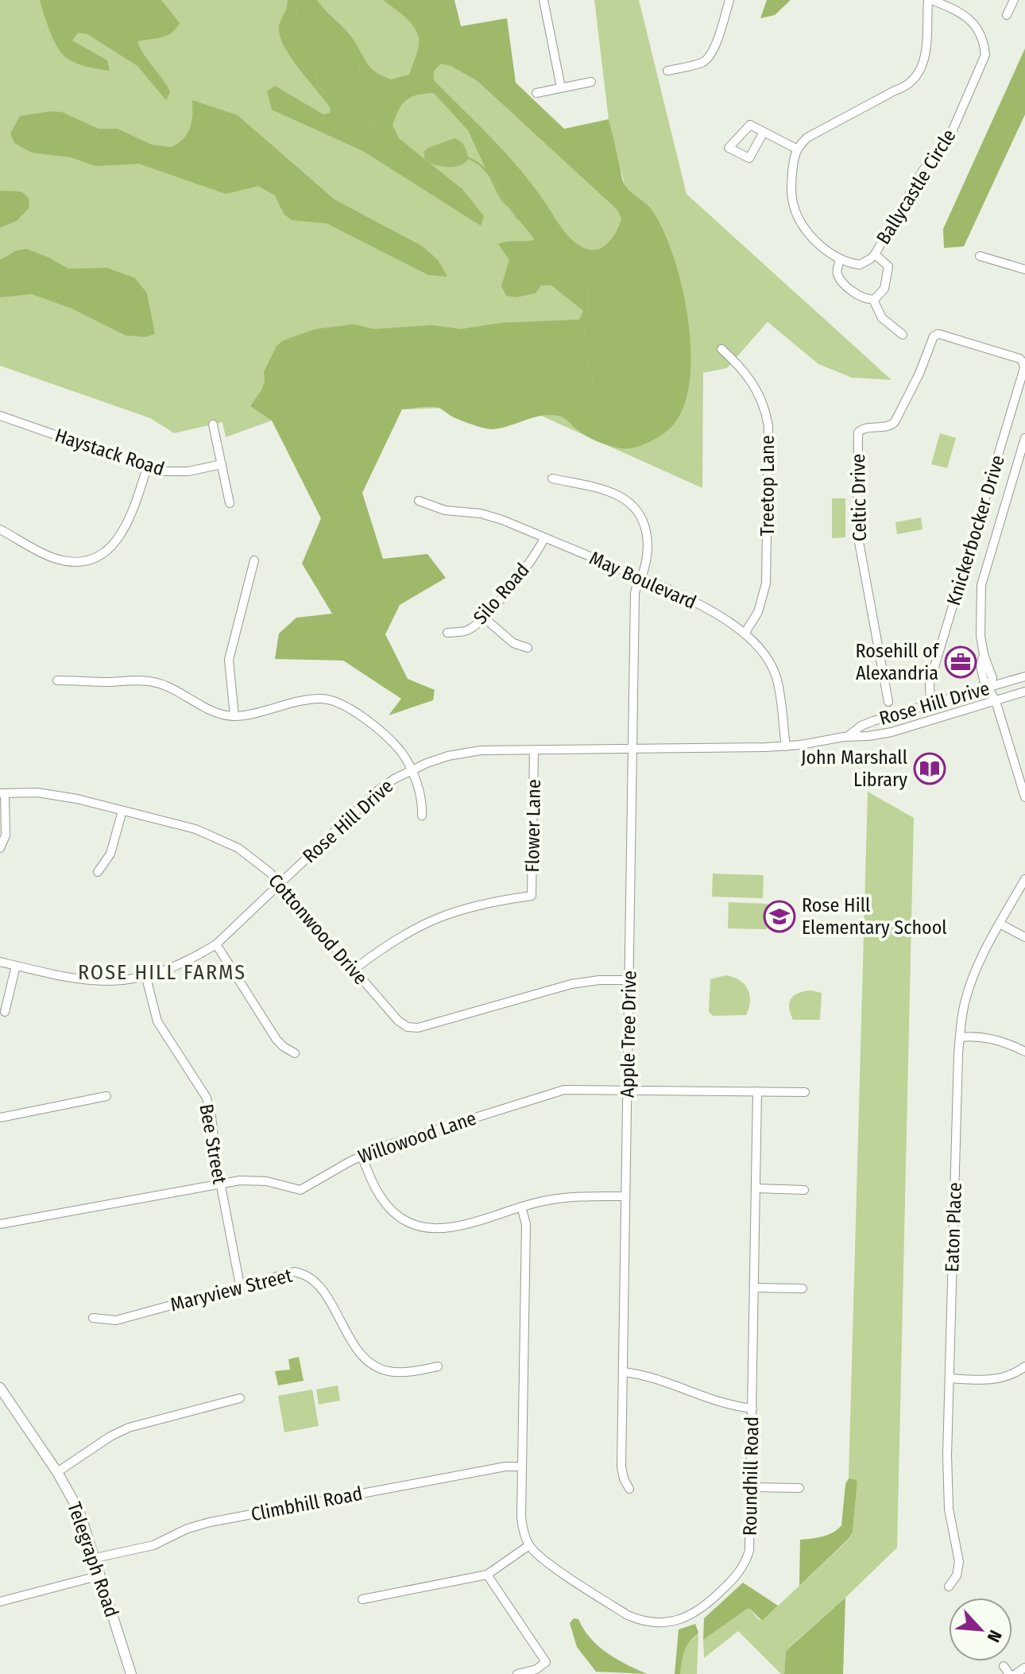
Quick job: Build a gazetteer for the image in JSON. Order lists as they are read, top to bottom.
{
  "streets": {
    "main road": ["Telegraph Road"],
    "street": [
      "Ballycastle Circle",
      "Haystack Road",
      "Treetop Lane",
      "Celtic Drive",
      "Knickerbocker Drive",
      "May Boulevard",
      "Silo Road",
      "Rose Hill Drive",
      "Flower Lane",
      "Cottonwood Drive",
      "Apple Tree Drive",
      "Willowood Lane",
      "Bee Street",
      "Eaton Place",
      "Maryview Street",
      "Roundhill Road",
      "Climbhill Road"
    ]
  },
  "crossings": [
    ["Treetop Lane", "May Boulevard"],
    ["Celtic Drive", "Knickerbocker Drive"],
    ["Knickerbocker Drive", "Rose Hill Drive"],
    ["May Boulevard", "Silo Road"],
    ["May Boulevard", "Rose Hill Drive"],
    ["May Boulevard", "Apple Tree Drive"],
    ["Rose Hill Drive", "Flower Lane"],
    ["Rose Hill Drive", "Cottonwood Drive"],
    ["Rose Hill Drive", "Apple Tree Drive"],
    ["Rose Hill Drive", "Bee Street"],
    ["Flower Lane", "Cottonwood Drive"],
    ["Cottonwood Drive", "Apple Tree Drive"],
    ["Apple Tree Drive", "Willowood Lane"],
    ["Willowood Lane", "Bee Street"],
    ["Willowood Lane", "Roundhill Road"],
    ["Bee Street", "Maryview Street"],
    ["Climbhill Road", "Telegraph Road"]
  ],
  "districts": ["ROSE HILL FARMS"],
  "places": {
    "office": ["Rosehill of Alexandria"],
    "library": ["John Marshall Library"],
    "school or university": ["Rose Hill Elementary School"]
  },
  "north": "bottom right"
}
